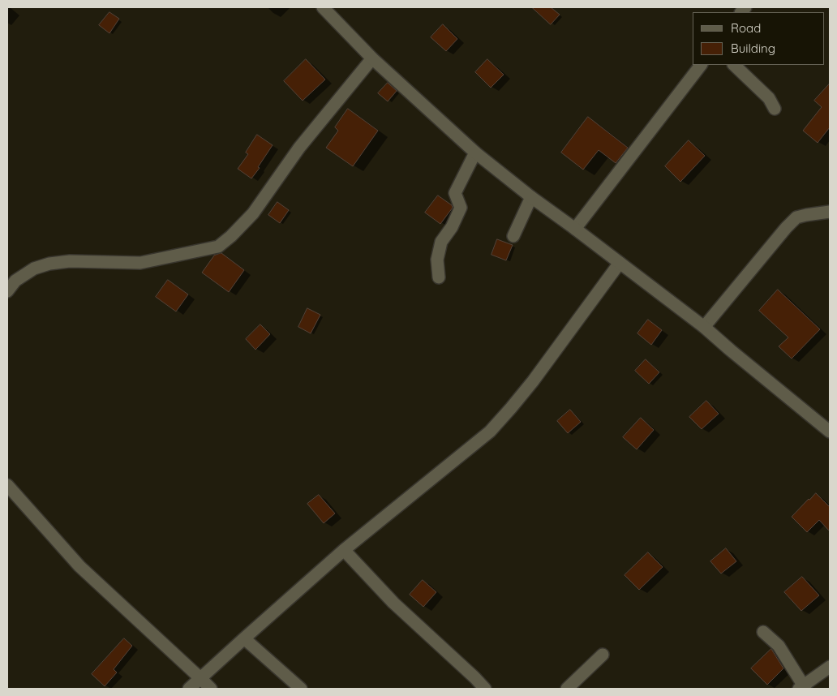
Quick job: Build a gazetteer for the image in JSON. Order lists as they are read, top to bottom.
{
  "legend": ["Road", "Building"]
}
